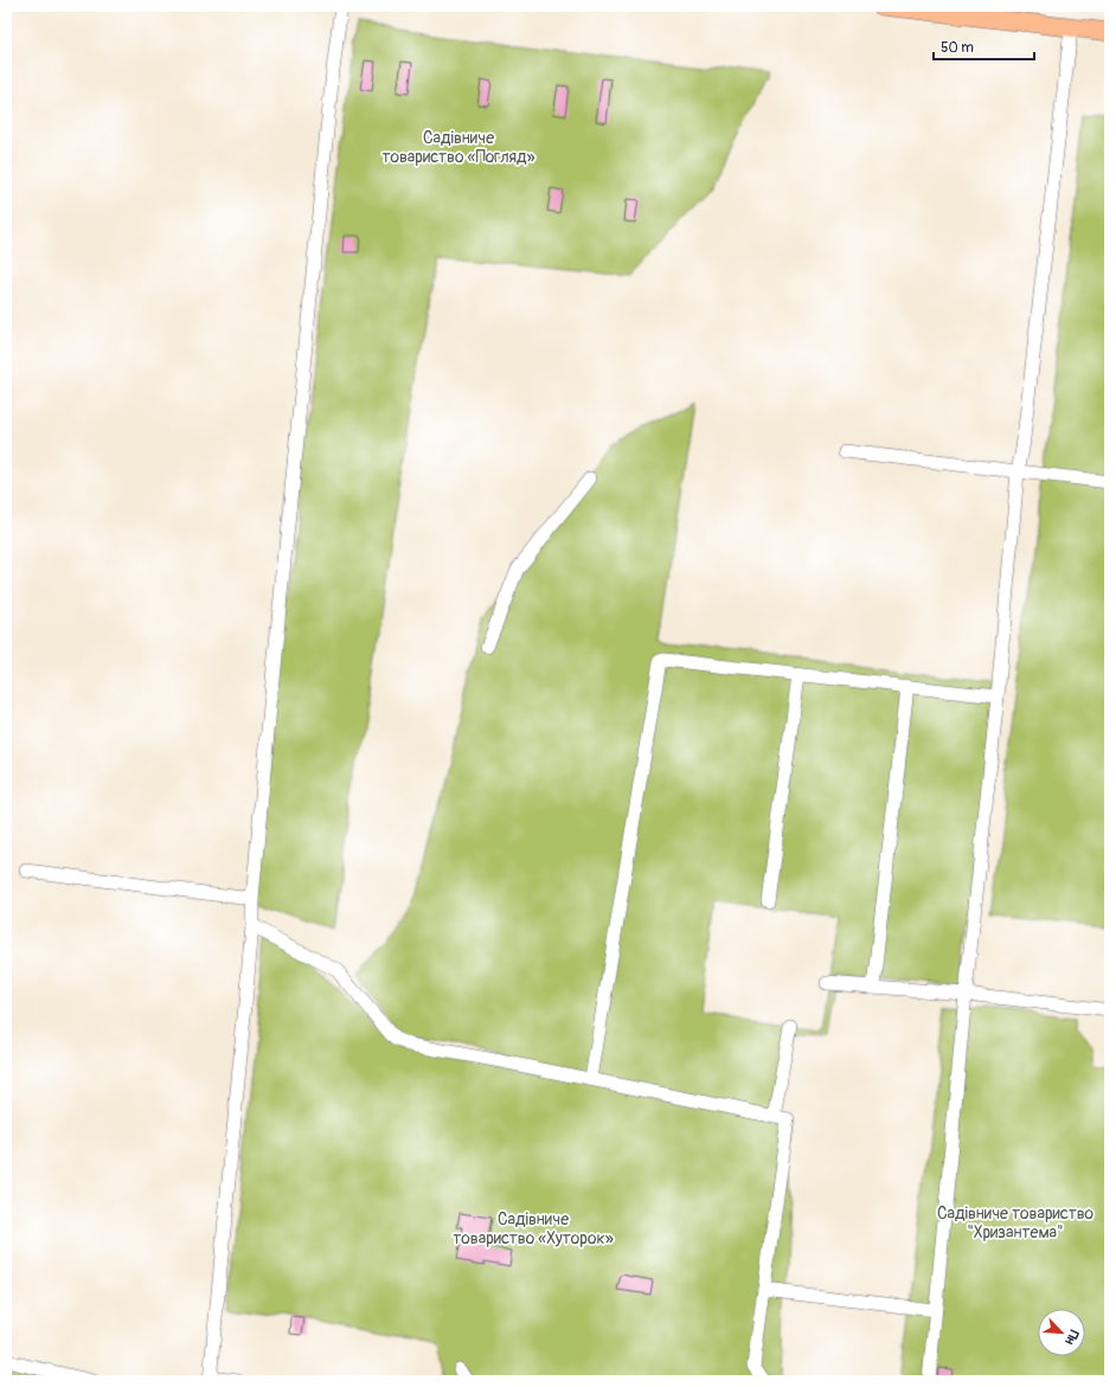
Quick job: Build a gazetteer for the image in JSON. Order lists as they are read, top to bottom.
{
  "parks": ["Садівниче товариство «Погляд»", "Садівниче товариство \"Хризантема\"", "Садівниче товариство «Хуторок»"],
  "scale_bar": "50 m",
  "north": "bottom right"
}
